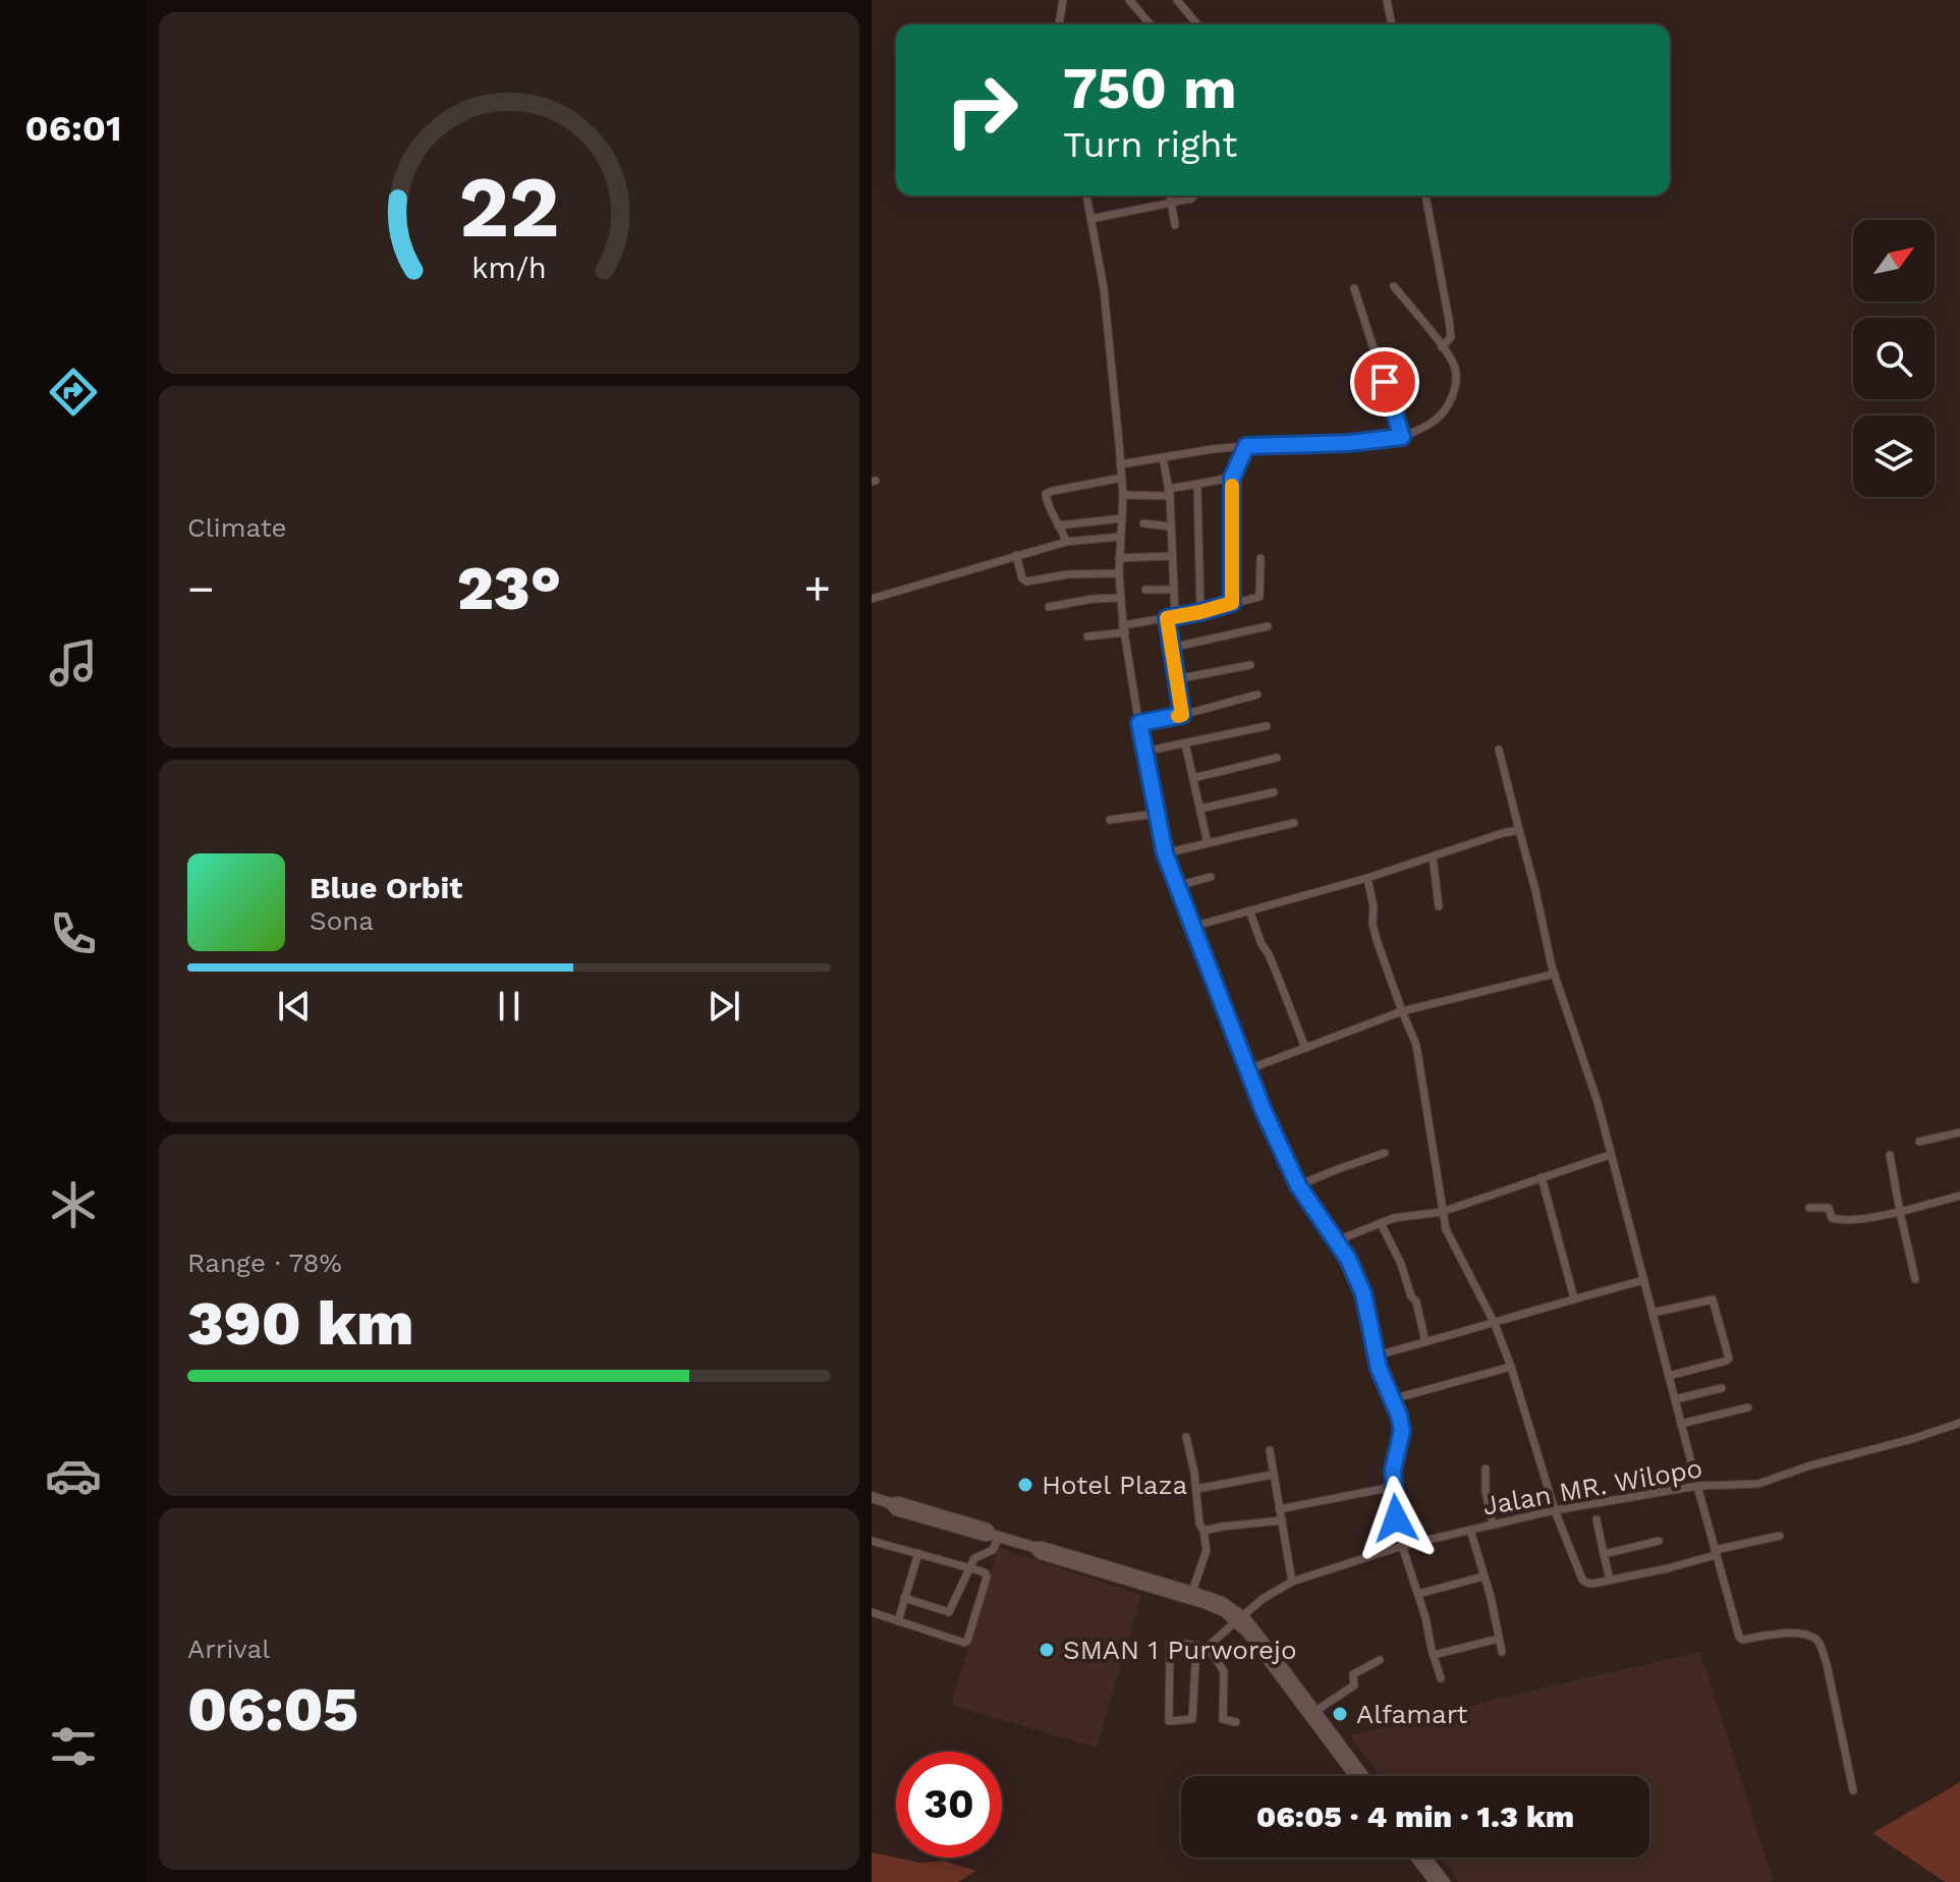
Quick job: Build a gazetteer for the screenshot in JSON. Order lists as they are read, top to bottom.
{
  "streets": {
    "street": ["Jalan MR. Wilopo"]
  },
  "places": ["Hotel Plaza", "SMAN 1 Purworejo", "Alfamart"],
  "north": "top right",
  "page": {
    "tabs": "06:01",
    "turn": ["750 m", "Turn right"],
    "tile": [
      "Climate",
      ["Range · 78%", "390 km"],
      ["Arrival", "06:05"]
    ],
    "heat": ["−", "23°", "+"],
    "song": ["Blue Orbit", "Sona"],
    "limit": "30",
    "trip": "06:05 · 4 min · 1.3 km",
    "gauge": ["22", "km/h"]
  }
}
